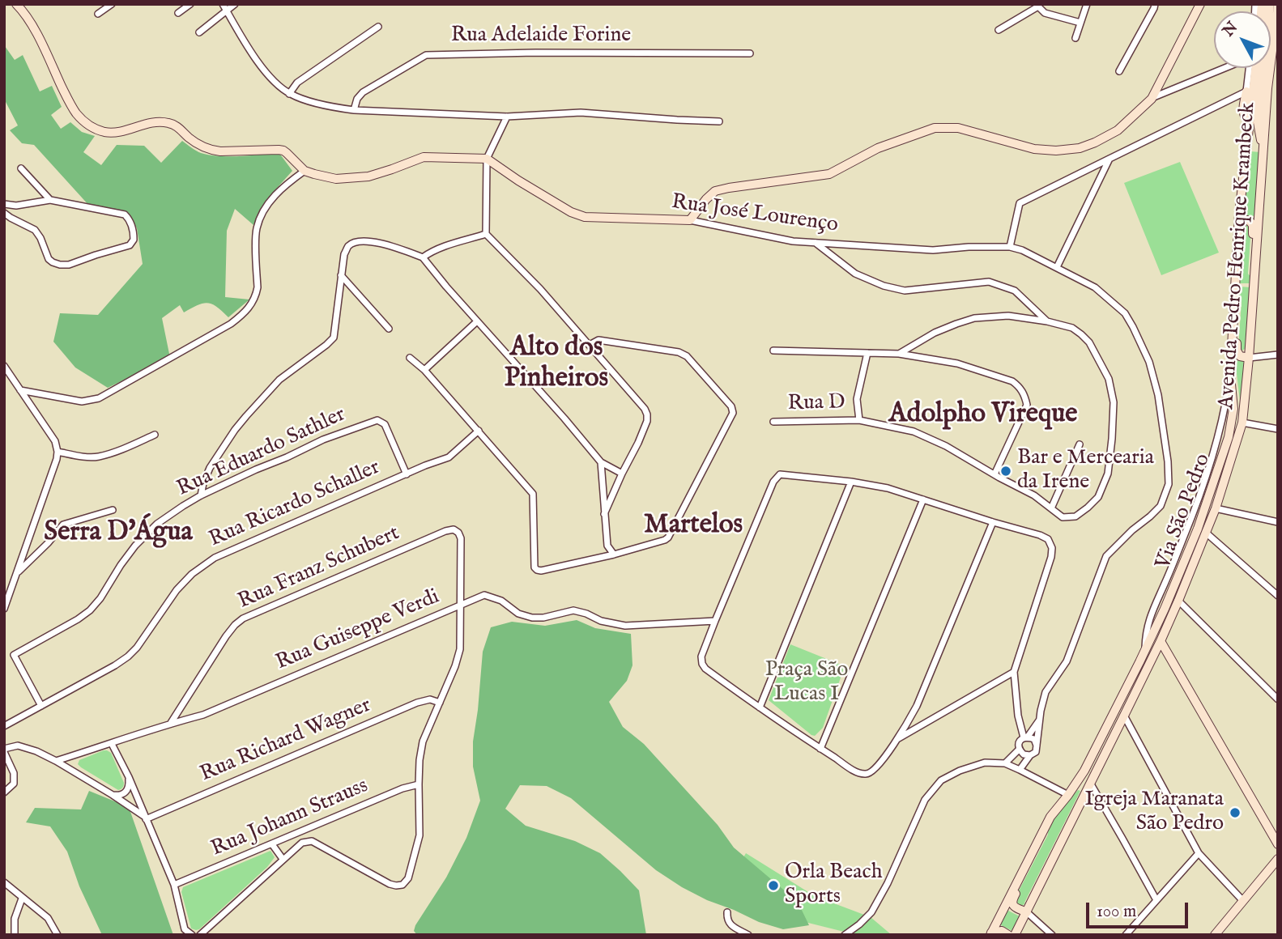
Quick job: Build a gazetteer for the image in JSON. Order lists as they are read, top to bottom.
{
  "streets": {
    "main road": ["Rua José Lourenço", "Avenida Pedro Henrique Krambeck", "Via São Pedro"],
    "street": [
      "Rua Adelaide Forine",
      "Rua D",
      "Rua Eduardo Sathler",
      "Rua Ricardo Schaller",
      "Rua Franz Schubert",
      "Rua Guiseppe Verdi",
      "Rua Richard Wagner",
      "Rua Johann Strauss"
    ]
  },
  "crossings": [
    ["Rua Eduardo Sathler", "Rua Ricardo Schaller"],
    ["Rua Franz Schubert", "Rua Guiseppe Verdi"],
    ["Rua Guiseppe Verdi", "Rua Richard Wagner"],
    ["Rua Guiseppe Verdi", "Rua Johann Strauss"]
  ],
  "districts": [
    "Alto dos Pinheiros",
    "Adolpho Vireque",
    "Martelos",
    "Serra D'Água"
  ],
  "parks": ["Praça São Lucas I"],
  "places": ["Bar e Mercearia da Irene", "Igreja Maranata São Pedro", "Orla Beach Sports"],
  "scale_bar": "100 m",
  "north": "top left"
}
